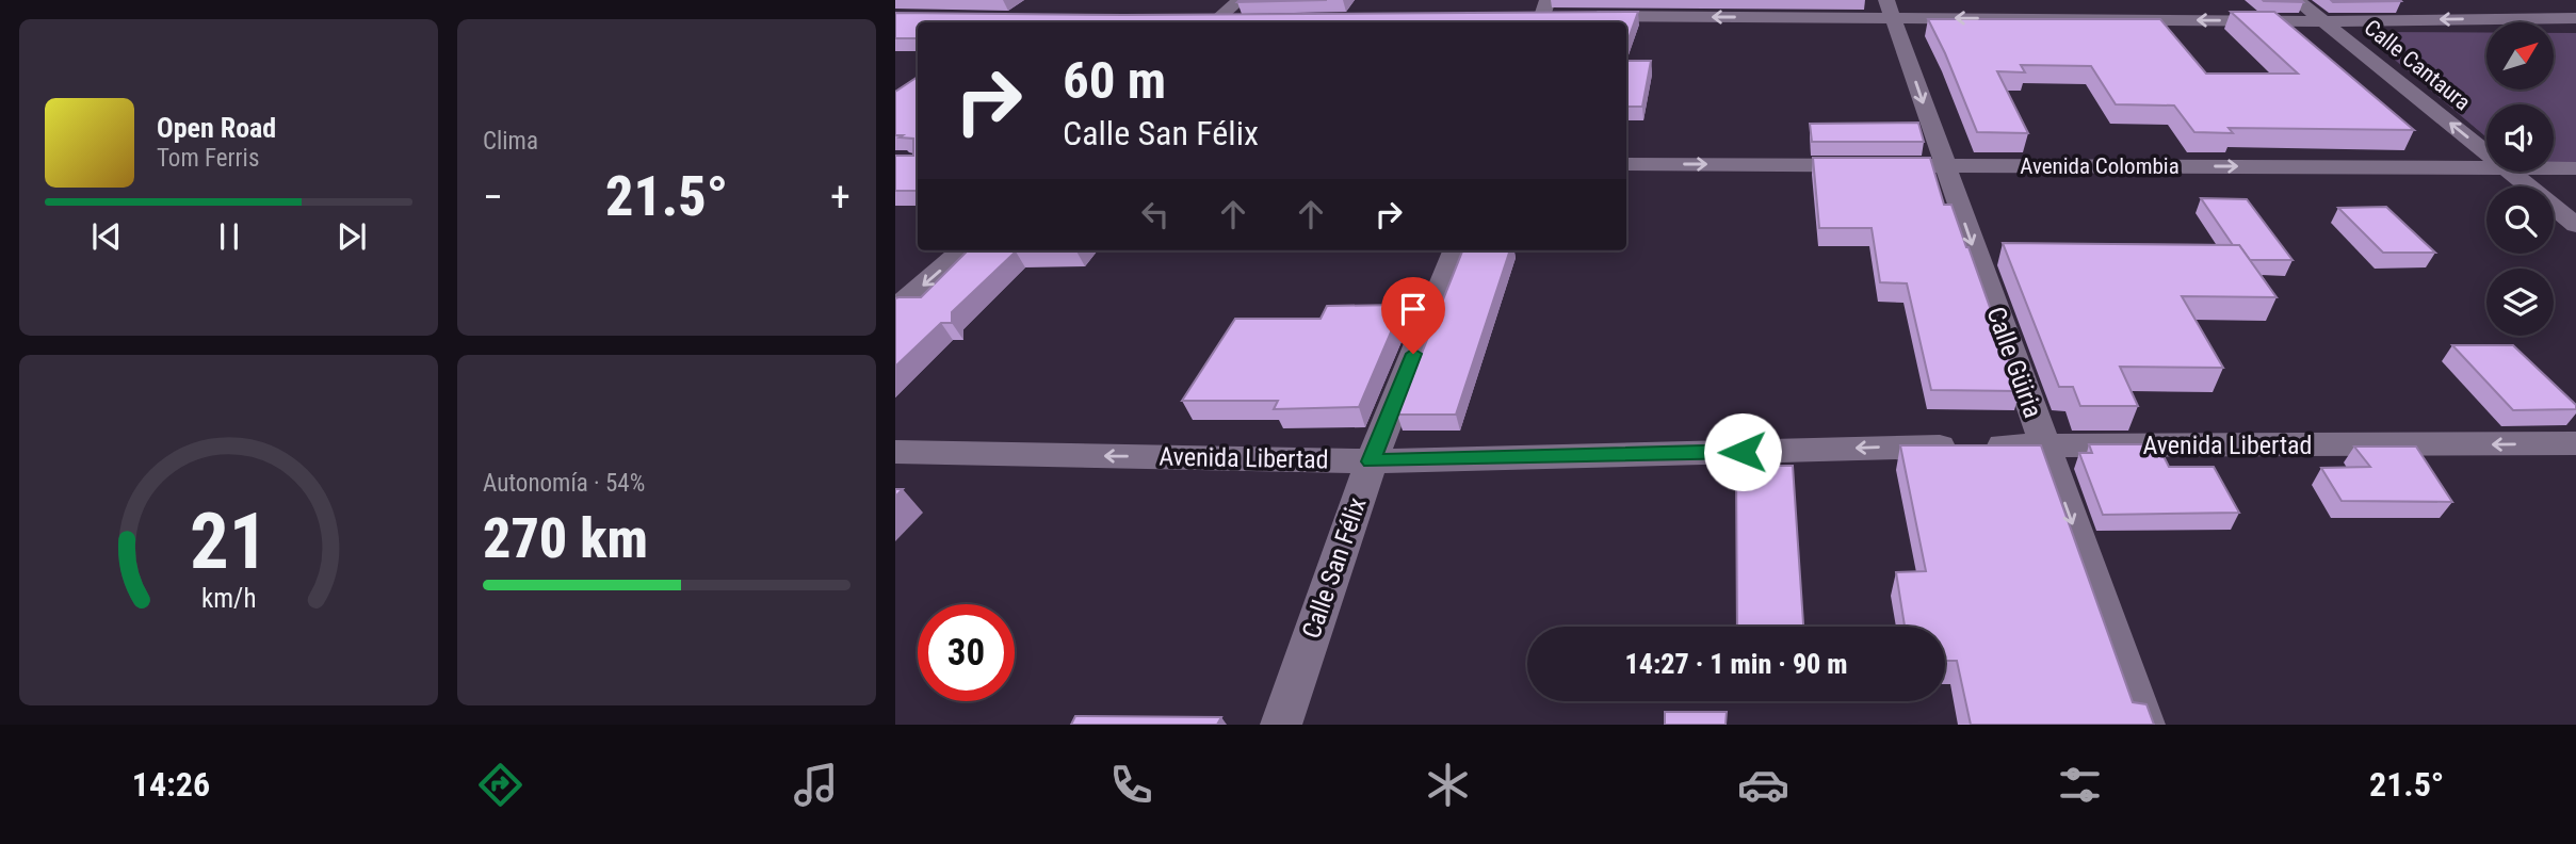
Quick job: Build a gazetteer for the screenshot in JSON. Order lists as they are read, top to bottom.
{
  "streets": {
    "street": [
      "Calle Cantaura",
      "Avenida Colombia",
      "Calle Güiria",
      "Avenida Libertad",
      "Calle San Félix"
    ]
  },
  "crossings": [
    ["Avenida Colombia", "Calle Güiria"],
    ["Calle Güiria", "Avenida Libertad"],
    ["Avenida Libertad", "Calle San Félix"]
  ],
  "one_way": ["Calle Cantaura", "Calle Güiria", "Avenida Libertad"],
  "north": "top right",
  "page": {
    "tile": [
      "Clima",
      ["Autonomía · 54%", "270 km"]
    ],
    "turn": ["60 m", "Calle San Félix"],
    "song": ["Open Road", "Tom Ferris"],
    "heat": ["−", "21.5°", "+"],
    "limit": "30",
    "trip": "14:27 · 1 min · 90 m",
    "tabs": ["14:26", "21.5°"],
    "gauge": ["21", "km/h"]
  }
}
